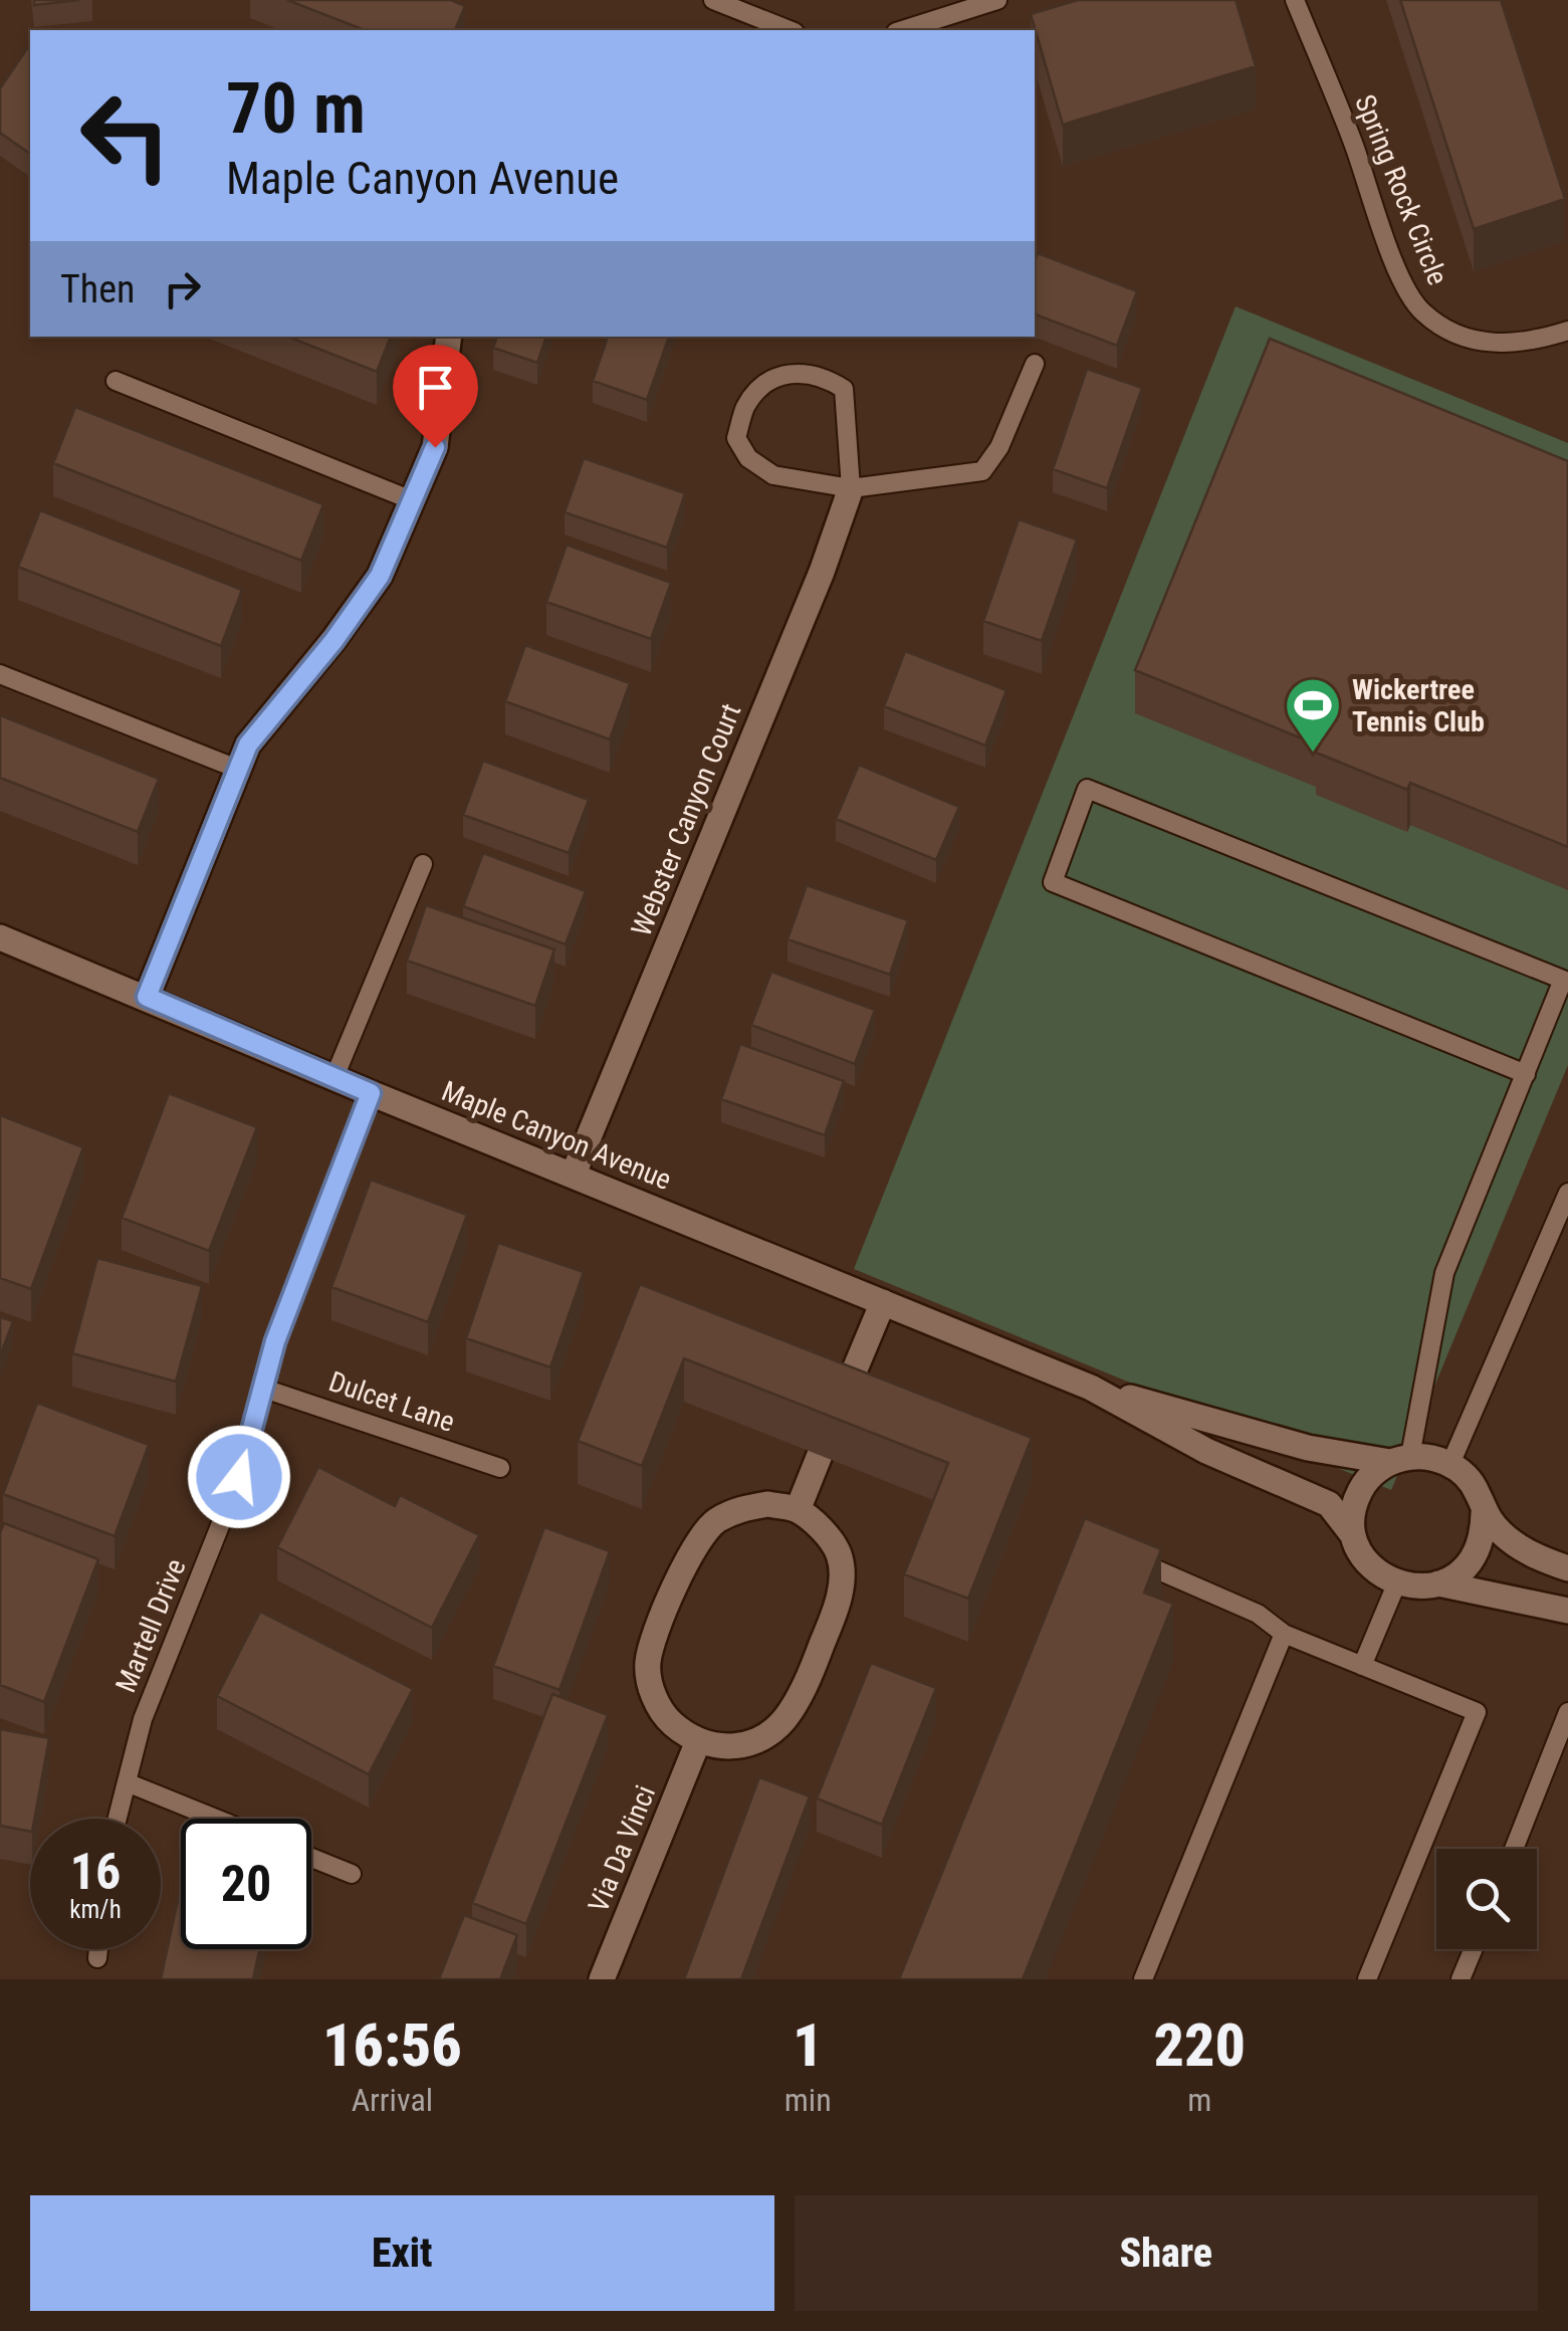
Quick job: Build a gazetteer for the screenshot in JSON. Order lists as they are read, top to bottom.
{
  "streets": {
    "street": ["Webster Canyon Court", "Maple Canyon Avenue", "Via Da Vinci"],
    "lane": ["Spring Rock Circle", "Dulcet Lane", "Martell Drive"]
  },
  "crossings": [
    ["Webster Canyon Court", "Maple Canyon Avenue"],
    ["Maple Canyon Avenue", "Martell Drive"],
    ["Dulcet Lane", "Martell Drive"]
  ],
  "places": {
    "sports": ["Wickertree Tennis Club"]
  },
  "page": {
    "turn": ["70 m", "Maple Canyon Avenue"],
    "then": "Then",
    "speed": "16 km/h",
    "limit": "20",
    "eta": [
      "16:56",
      "Arrival",
      "1",
      "min",
      "220",
      "m"
    ],
    "buttons": ["Exit", "Share"]
  }
}
